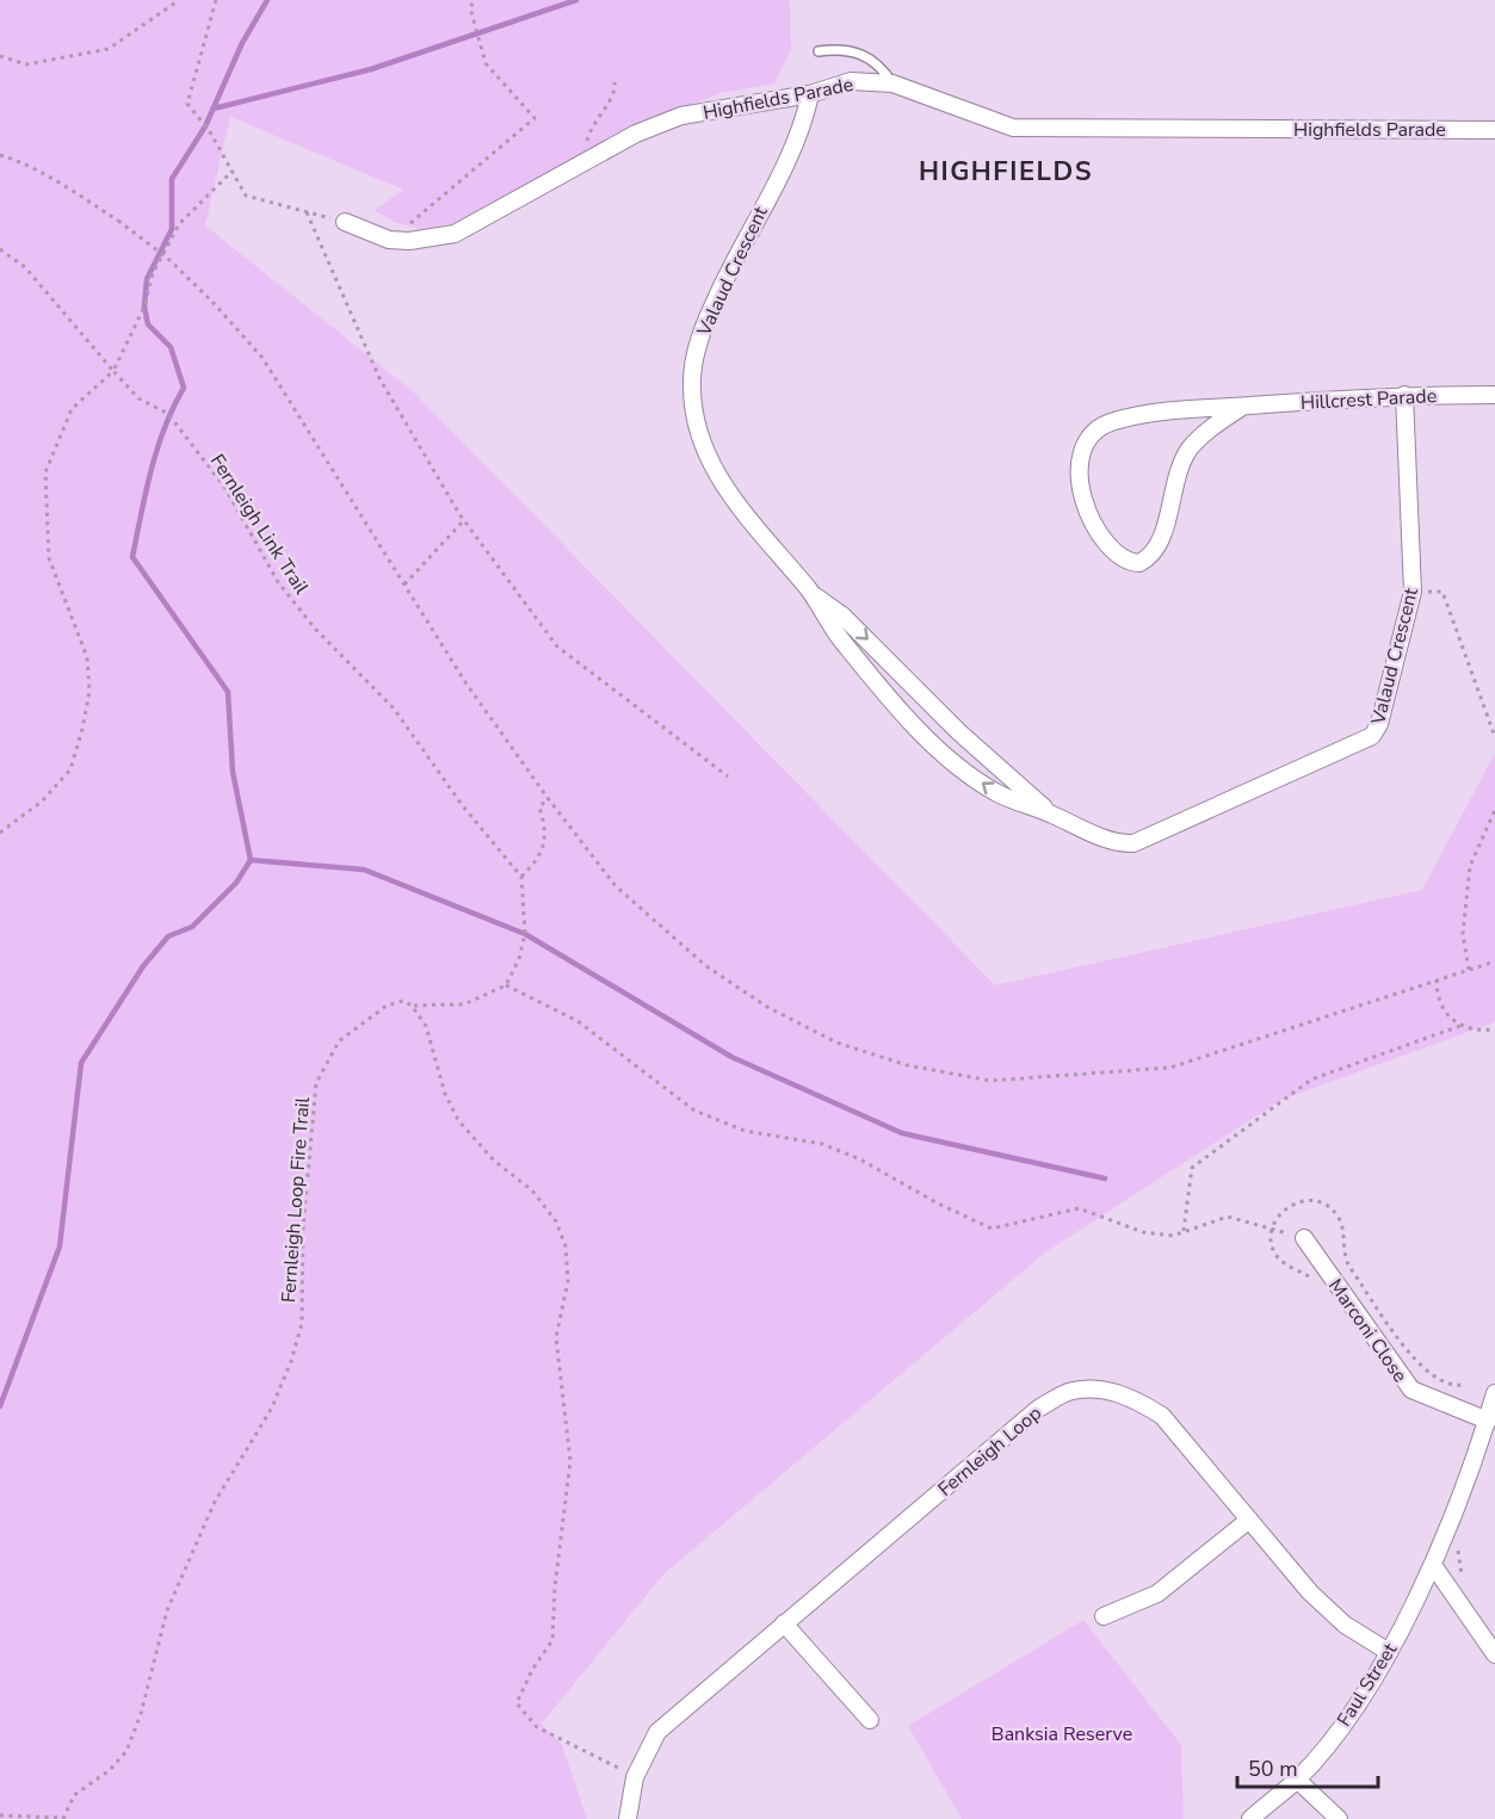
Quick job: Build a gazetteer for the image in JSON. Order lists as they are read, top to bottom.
{
  "streets": {
    "street": [
      "Highfields Parade",
      "Valaud Crescent",
      "Hillcrest Parade",
      "Marconi Close",
      "Fernleigh Loop",
      "Faul Street"
    ],
    "path": ["Fernleigh Link Trail", "Fernleigh Loop Fire Trail"]
  },
  "crossings": [
    ["Highfields Parade", "Valaud Crescent"],
    ["Valaud Crescent", "Hillcrest Parade"],
    ["Marconi Close", "Faul Street"],
    ["Fernleigh Loop", "Faul Street"]
  ],
  "districts": ["HIGHFIELDS"],
  "parks": ["Banksia Reserve"],
  "scale_bar": "50 m"
}
